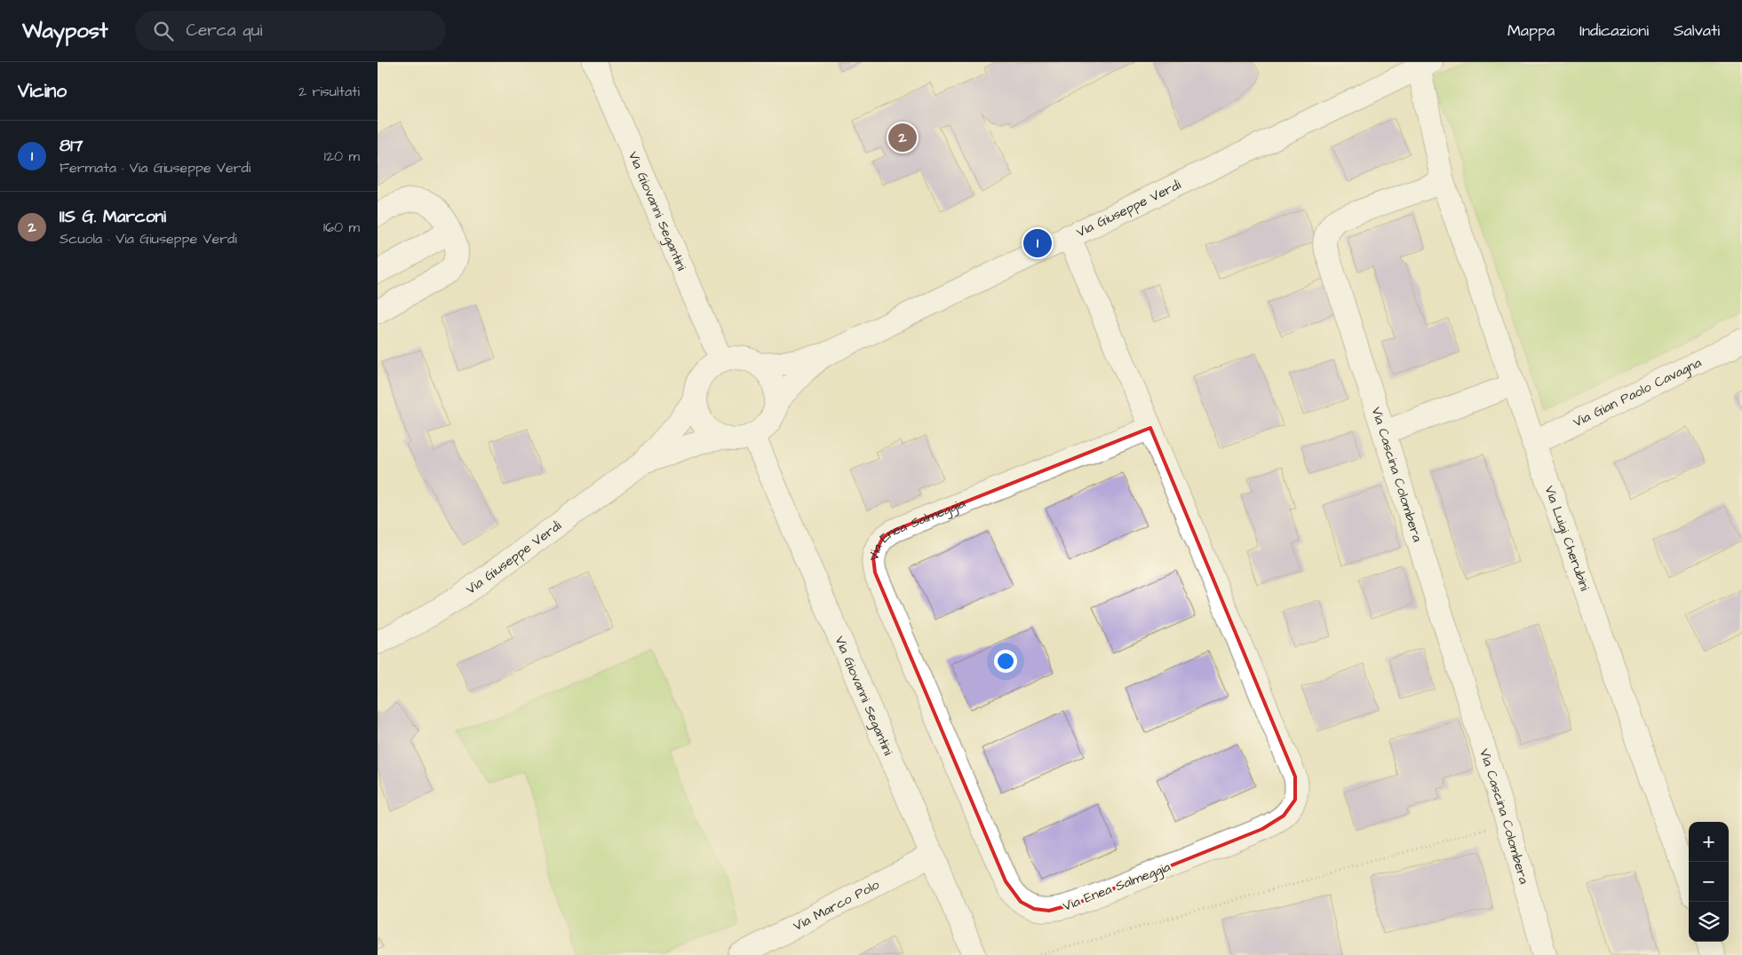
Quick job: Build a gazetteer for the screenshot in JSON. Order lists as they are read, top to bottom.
{
  "streets": {
    "street": [
      "Via Giuseppe Verdi",
      "Via Giovanni Segantini",
      "Via Gian Paolo Cavagna",
      "Via Cascina Colombera",
      "Via Enea Salmeggia",
      "Via Luigi Cherubini",
      "Via Marco Polo"
    ]
  },
  "crossings": [
    ["Via Giuseppe Verdi", "Via Giovanni Segantini"],
    ["Via Giuseppe Verdi", "Via Enea Salmeggia"],
    ["Via Giovanni Segantini", "Via Marco Polo"],
    ["Via Gian Paolo Cavagna", "Via Luigi Cherubini"],
    ["Via Cascina Colombera", "Via Luigi Cherubini"]
  ],
  "page": {
    "header": "Waypost",
    "search": "Cerca qui",
    "nav": ["Mappa", "Indicazioni", "Salvati"],
    "heading": ["Vicino", "2 risultati"],
    "list": [
      {
        "mark": "1",
        "name": "817",
        "note": "Fermata · Via Giuseppe Verdi",
        "value": "120 m"
      },
      {
        "mark": "2",
        "name": "IIS G. Marconi",
        "note": "Scuola · Via Giuseppe Verdi",
        "value": "160 m"
      }
    ],
    "pins": ["2", "1"],
    "map_buttons": ["+", "−"]
  }
}
